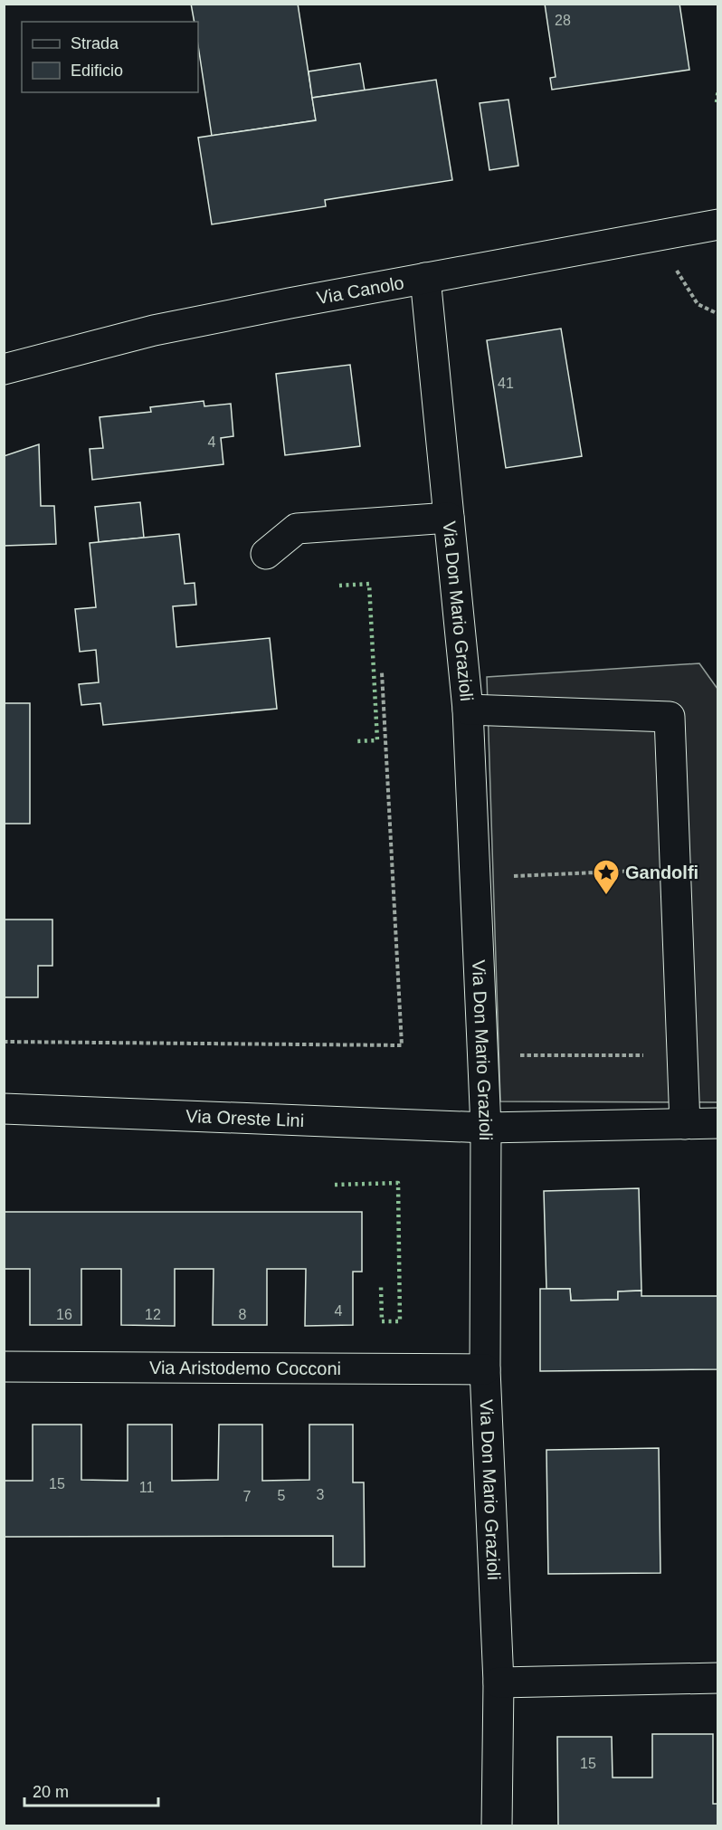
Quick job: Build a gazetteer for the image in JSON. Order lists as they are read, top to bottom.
{
  "streets": {
    "street": [
      "Via Canolo",
      "Via Don Mario Grazioli",
      "Via Oreste Lini",
      "Via Aristodemo Cocconi"
    ]
  },
  "crossings": [
    ["Via Canolo", "Via Don Mario Grazioli"],
    ["Via Don Mario Grazioli", "Via Oreste Lini"],
    ["Via Don Mario Grazioli", "Via Aristodemo Cocconi"]
  ],
  "places": {
    "place": ["Gandolfi"]
  },
  "house_numbers": [
    "28",
    "41",
    "4",
    "4",
    "16",
    "12",
    "8",
    "15",
    "11",
    "3",
    "5",
    "7",
    "15"
  ],
  "legend": ["Strada", "Edificio"],
  "scale_bar": "20 m"
}
